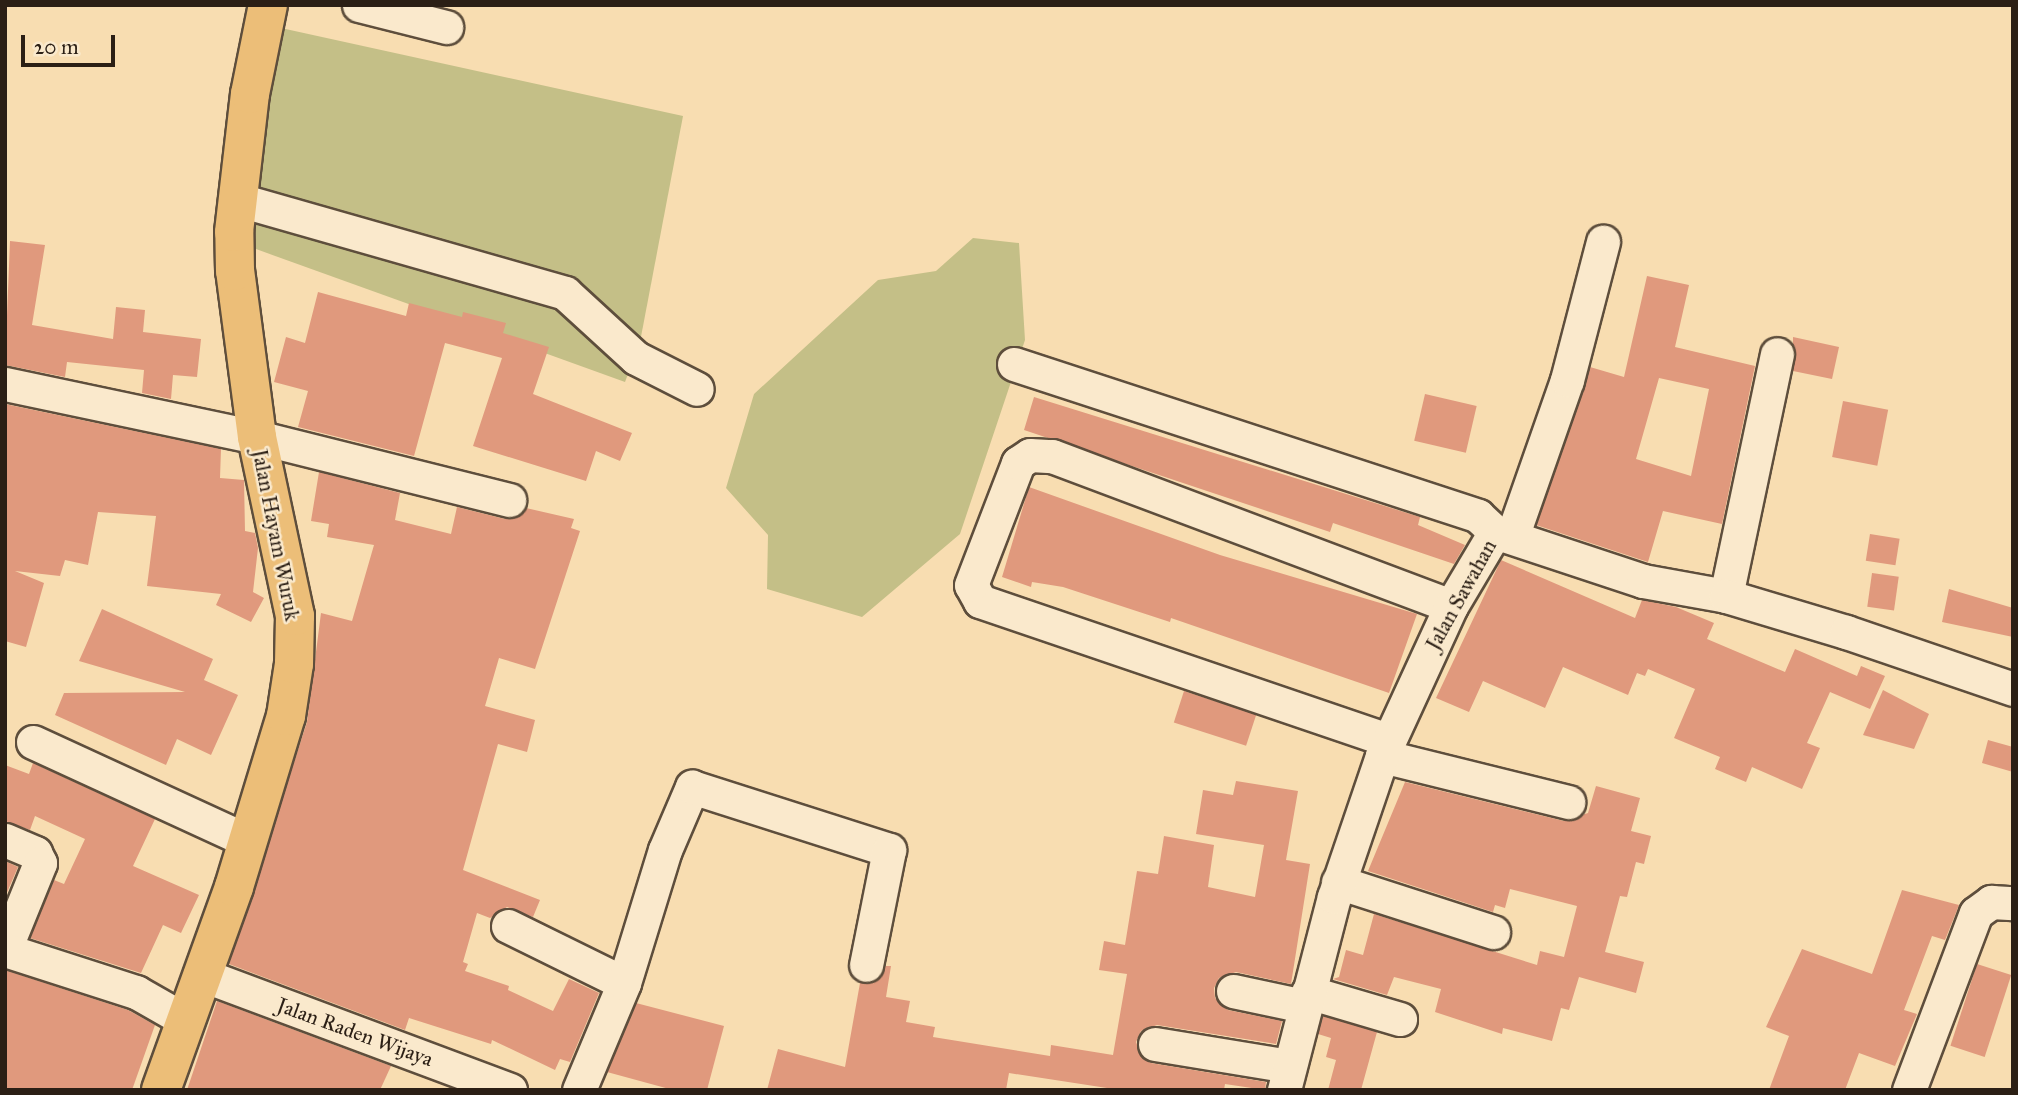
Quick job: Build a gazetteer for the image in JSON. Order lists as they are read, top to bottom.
{
  "streets": {
    "main road": ["Jalan Hayam Wuruk"],
    "street": ["Jalan Sawahan", "Jalan Raden Wijaya"]
  },
  "crossings": [
    ["Jalan Hayam Wuruk", "Jalan Raden Wijaya"]
  ],
  "scale_bar": "20 m"
}
